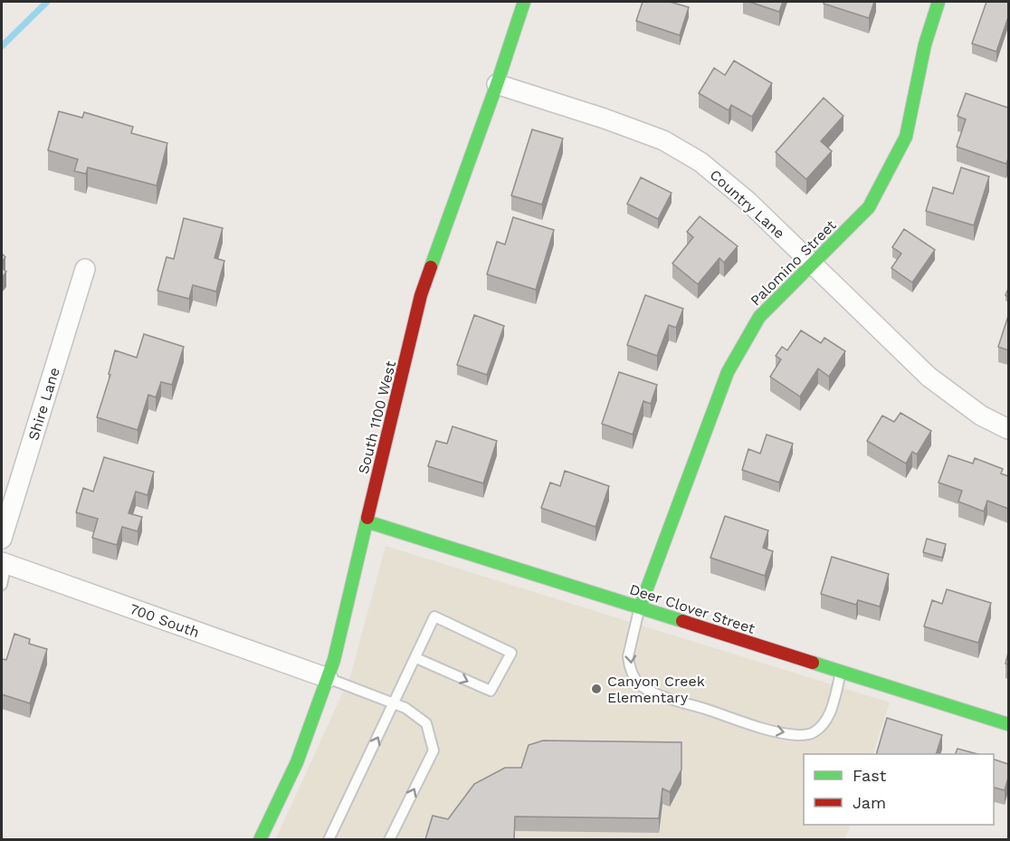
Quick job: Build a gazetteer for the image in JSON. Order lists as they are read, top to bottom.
{
  "streets": {
    "street": [
      "Country Lane",
      "Palomino Street",
      "Shire Lane",
      "South 1100 West",
      "Deer Clover Street",
      "700 South"
    ]
  },
  "crossings": [
    ["Country Lane", "Palomino Street"],
    ["Country Lane", "South 1100 West"],
    ["Palomino Street", "Deer Clover Street"],
    ["South 1100 West", "Deer Clover Street"],
    ["South 1100 West", "700 South"]
  ],
  "places": ["Canyon Creek Elementary"],
  "legend": ["Fast", "Jam"]
}
